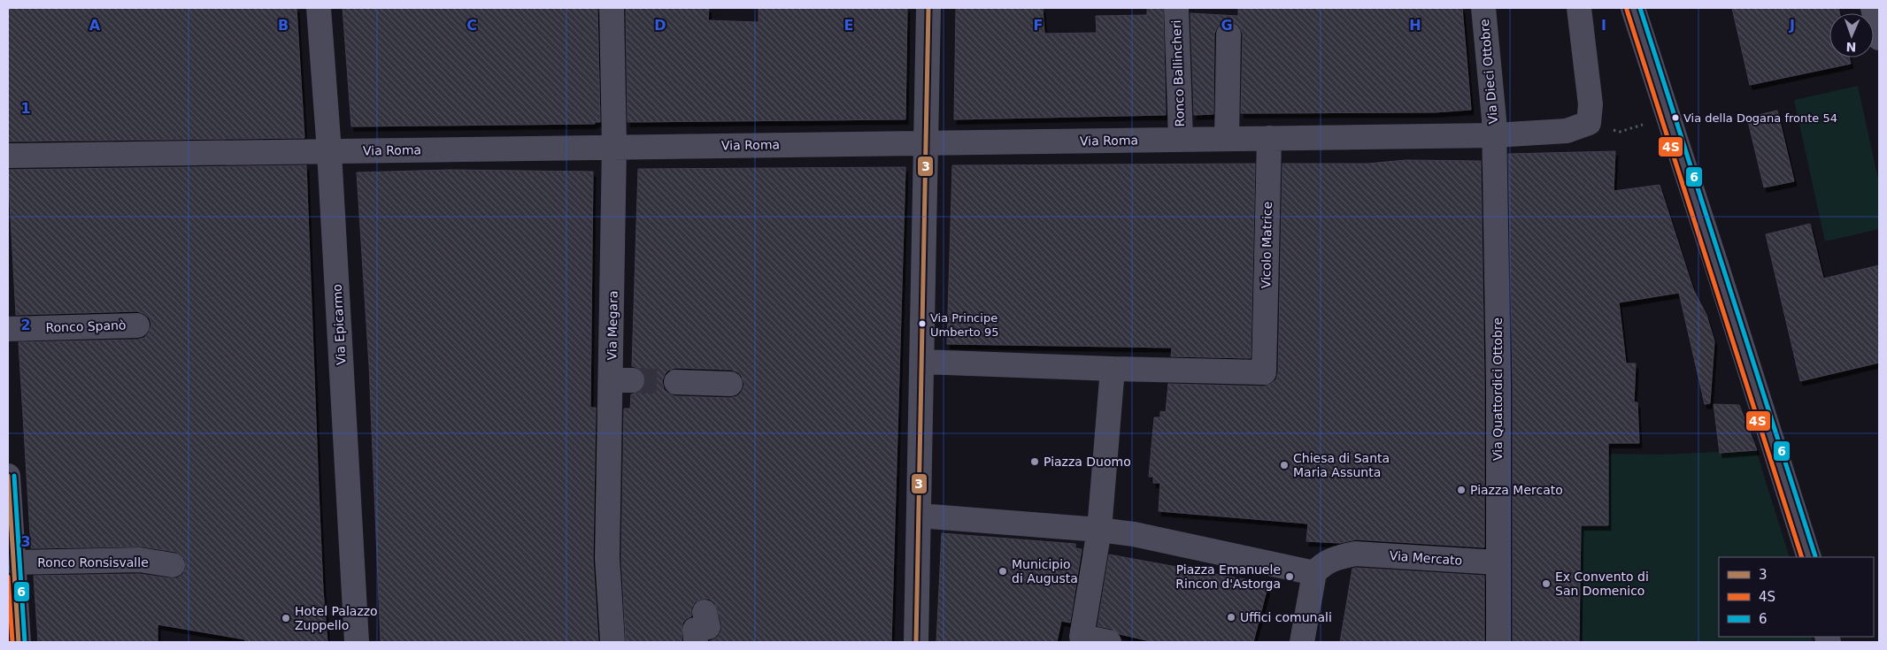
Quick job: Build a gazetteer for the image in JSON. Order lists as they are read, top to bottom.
{
  "streets": {
    "street": [
      "Via Dieci Ottobre",
      "Ronco Ballincheri",
      "Via Roma",
      "Vicolo Matrice",
      "Via Epicarmo",
      "Via Megara",
      "Ronco Spanò",
      "Via Quattordici Ottobre",
      "Via Mercato",
      "Ronco Ronsisvalle"
    ]
  },
  "crossings": [
    ["Via Dieci Ottobre", "Via Roma"],
    ["Via Dieci Ottobre", "Via Quattordici Ottobre"],
    ["Ronco Ballincheri", "Via Roma"],
    ["Via Roma", "Vicolo Matrice"],
    ["Via Roma", "Via Epicarmo"],
    ["Via Roma", "Via Megara"],
    ["Via Roma", "Via Quattordici Ottobre"],
    ["Via Quattordici Ottobre", "Via Mercato"]
  ],
  "places": [
    "Via della Dogana fronte 54",
    "Via Principe Umberto 95",
    "Piazza Duomo",
    "Chiesa di Santa Maria Assunta",
    "Piazza Mercato",
    "Municipio di Augusta",
    "Piazza Emanuele Rincon d'Astorga",
    "Ex Convento di San Domenico",
    "Uffici comunali",
    "Hotel Palazzo Zuppello"
  ],
  "lines": ["transit line 3", "transit line 6", "transit line 4S"],
  "legend": ["3", "4S", "6"],
  "north": "bottom",
  "grid": {
    "columns": [
      "A",
      "B",
      "C",
      "D",
      "E",
      "F",
      "G",
      "H",
      "I",
      "J"
    ],
    "rows": ["1", "2", "3"]
  }
}
